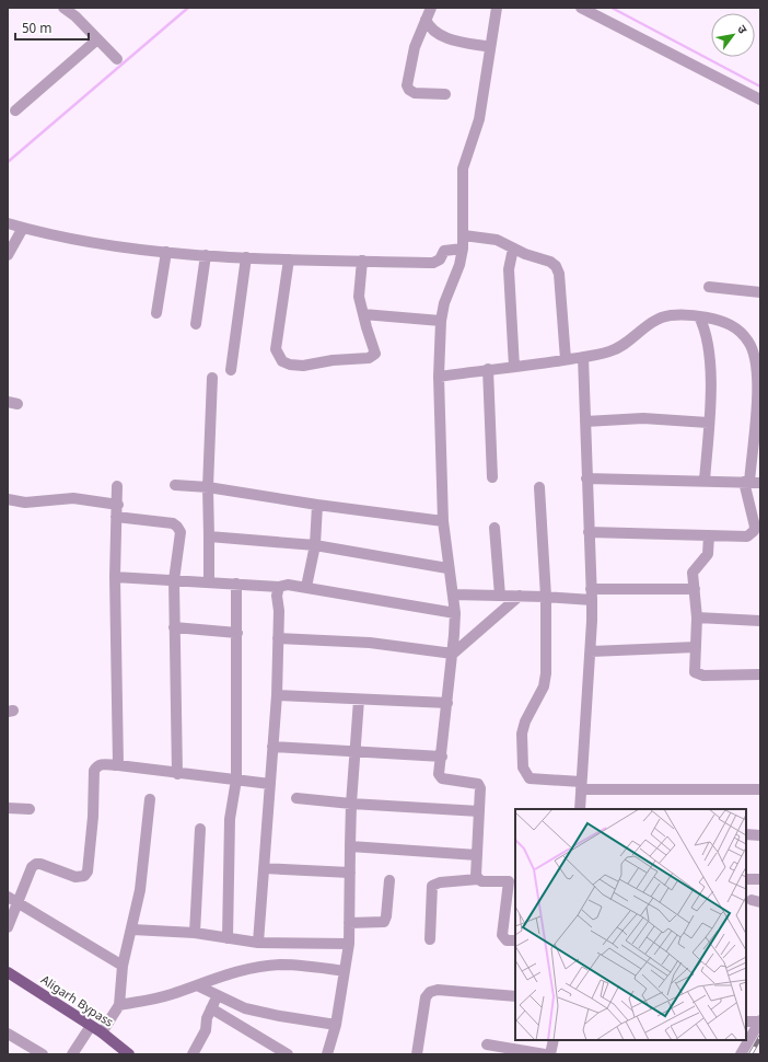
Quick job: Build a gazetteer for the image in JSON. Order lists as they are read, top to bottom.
{
  "streets": {
    "main road": ["Aligarh Bypass"]
  },
  "scale_bar": "50 m",
  "north": "top right"
}
